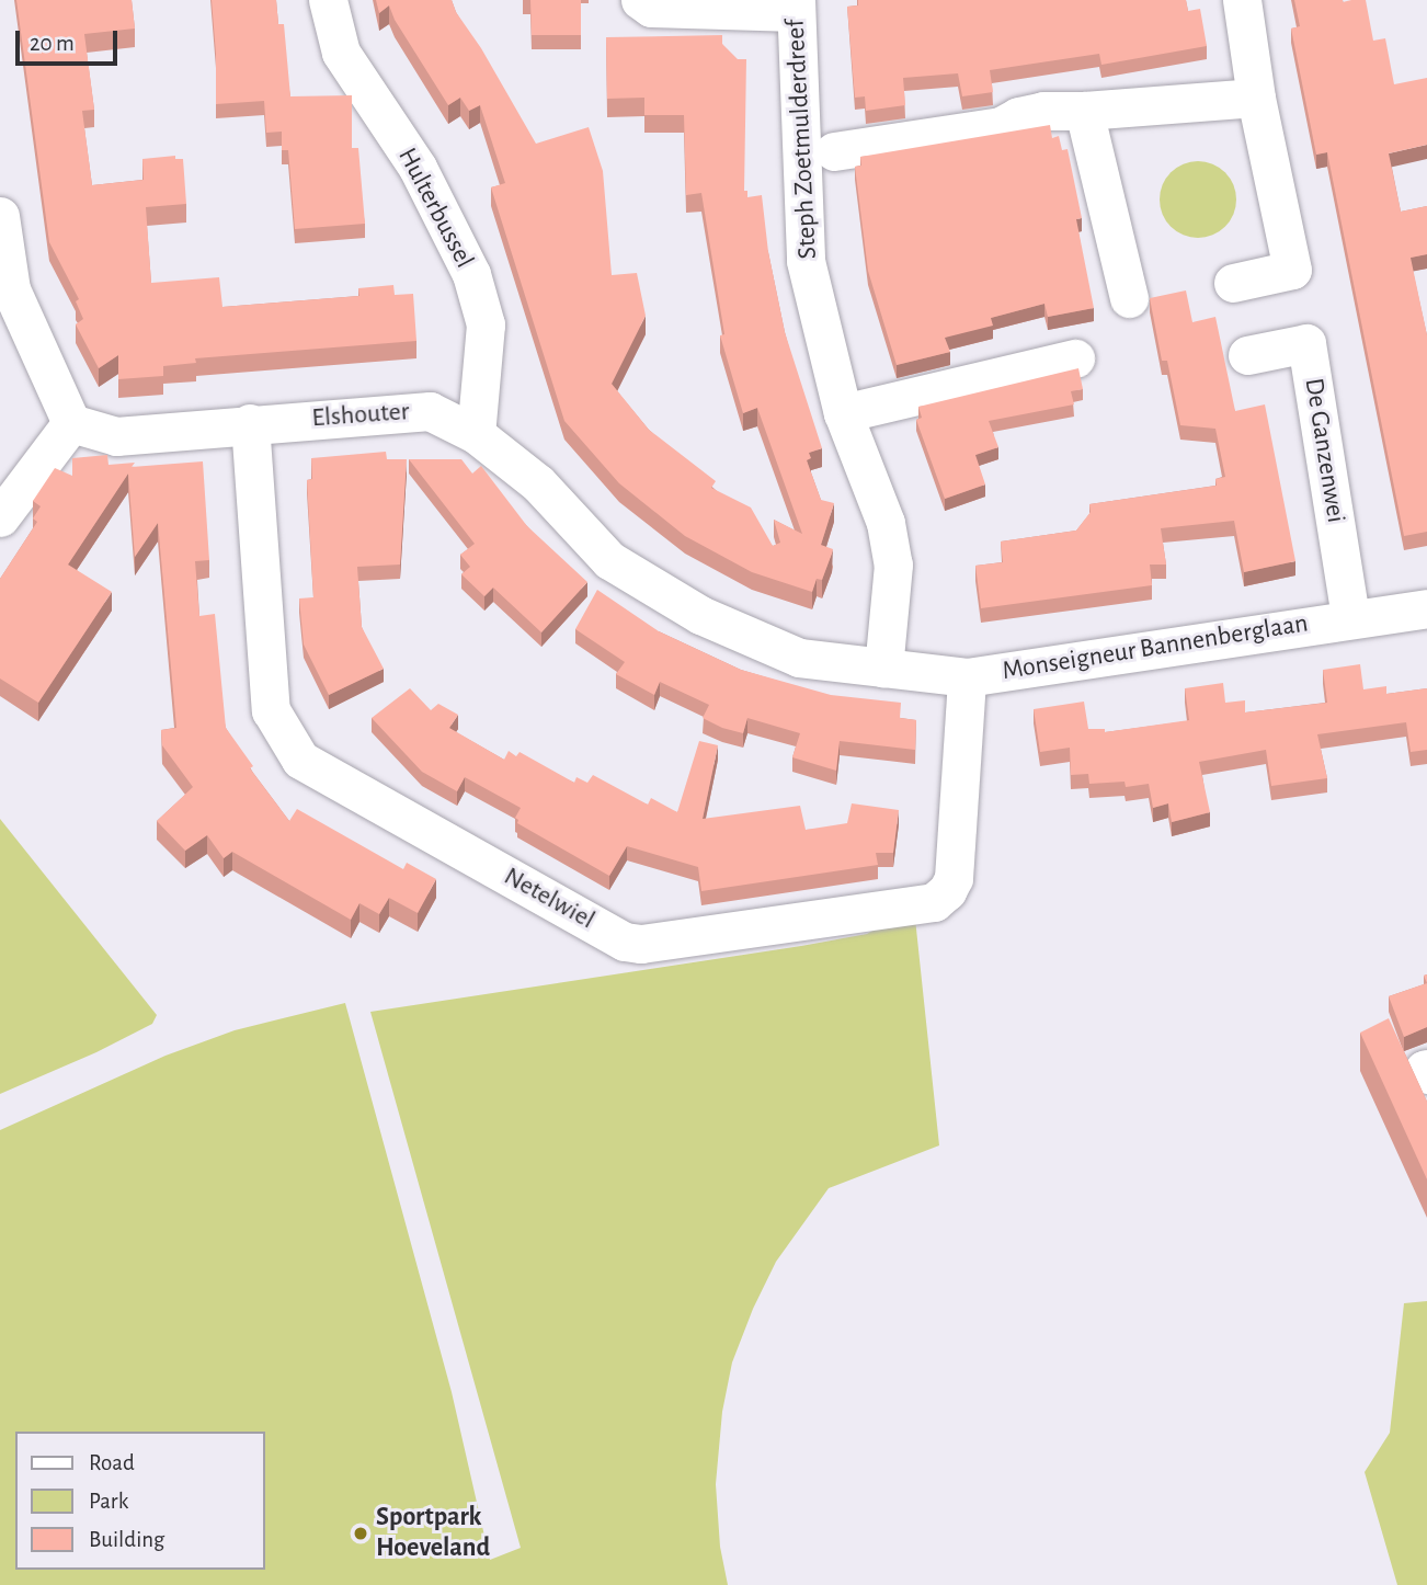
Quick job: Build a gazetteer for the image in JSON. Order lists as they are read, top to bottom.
{
  "streets": {
    "street": [
      "Steph Zoetmulderdreef",
      "Hulterbussel",
      "Elshouter",
      "De Ganzenwei",
      "Monseigneur Bannenberglaan",
      "Netelwiel"
    ]
  },
  "crossings": [
    ["Steph Zoetmulderdreef", "Elshouter"],
    ["Steph Zoetmulderdreef", "Monseigneur Bannenberglaan"],
    ["Hulterbussel", "Elshouter"],
    ["Elshouter", "Monseigneur Bannenberglaan"],
    ["Elshouter", "Netelwiel"],
    ["De Ganzenwei", "Monseigneur Bannenberglaan"],
    ["Monseigneur Bannenberglaan", "Netelwiel"]
  ],
  "places": ["Sportpark Hoeveland"],
  "legend": ["Road", "Park", "Building"],
  "scale_bar": "20 m"
}
